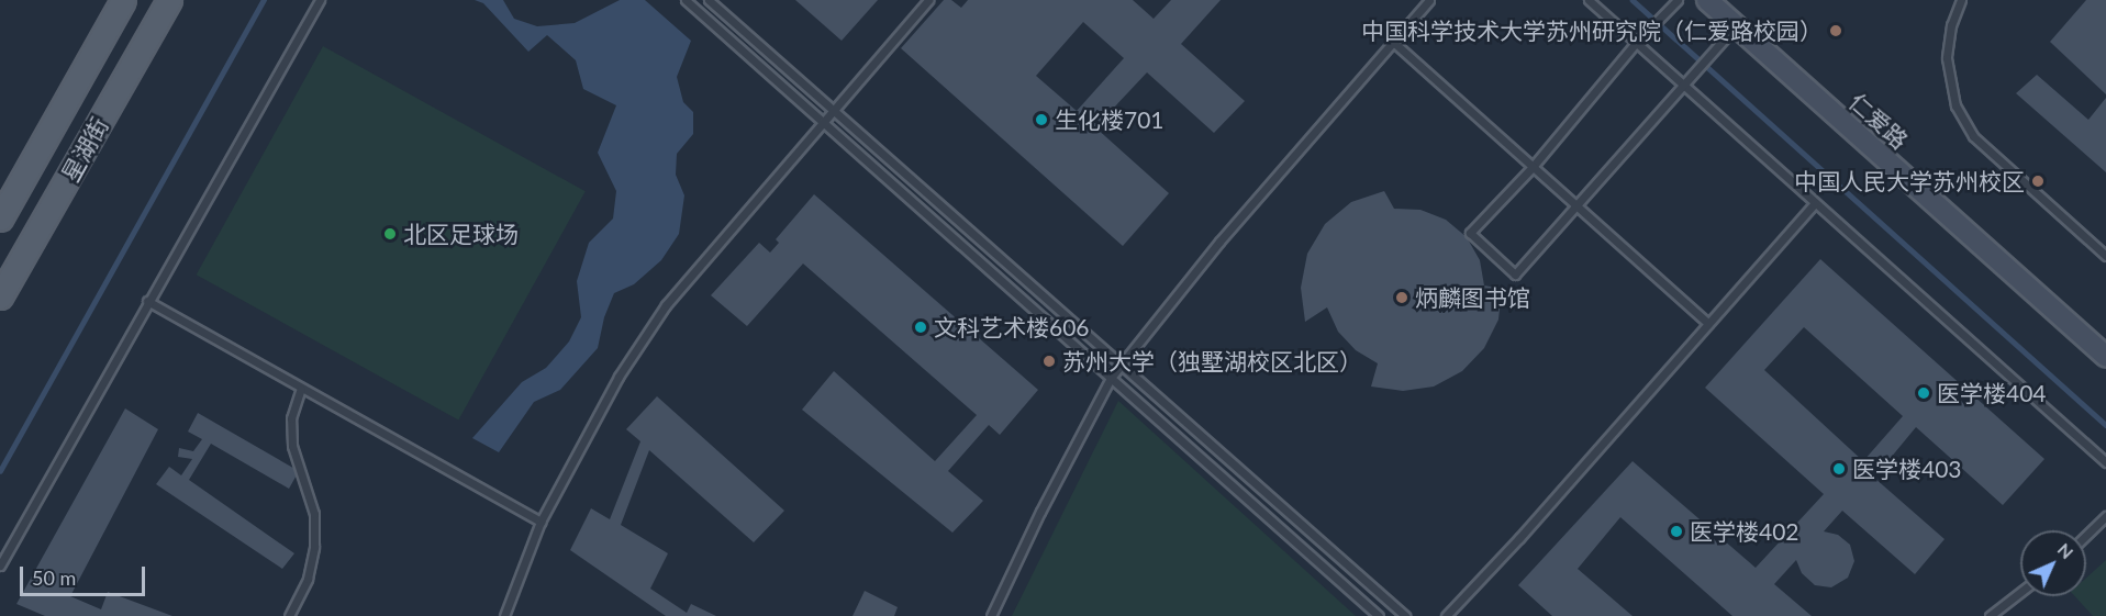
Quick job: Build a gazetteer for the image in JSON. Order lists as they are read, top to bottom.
{
  "streets": {
    "main road": ["仁爱路", "星湖街"]
  },
  "places": [
    "中国科学技术大学苏州研究院（仁爱路校园）",
    "生化楼701",
    "中国人民大学苏州校区",
    "北区足球场",
    "炳麟图书馆",
    "文科艺术楼606",
    "苏州大学（独墅湖校区北区）",
    "医学楼404",
    "医学楼403",
    "医学楼402"
  ],
  "scale_bar": "50 m",
  "north": "top right"
}
